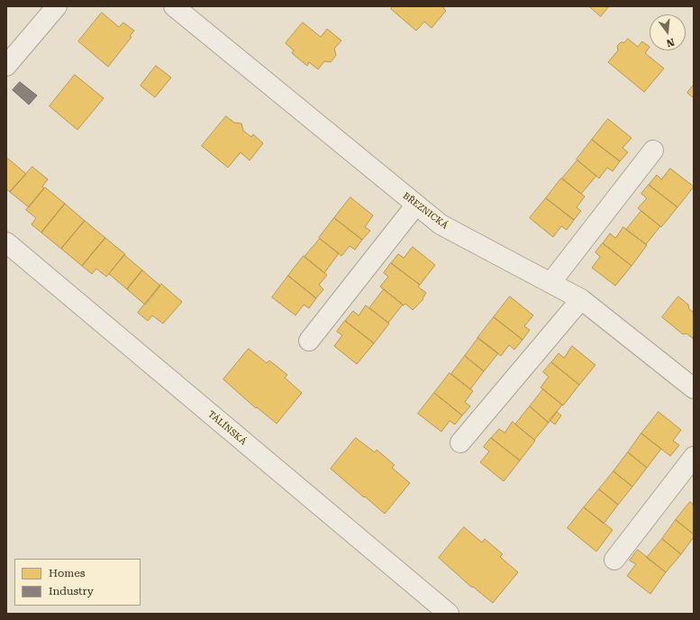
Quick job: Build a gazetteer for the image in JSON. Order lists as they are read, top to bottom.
{
  "streets": {
    "street": ["BŘEZNICKÁ", "TÁLÍNSKÁ"]
  },
  "legend": ["Homes", "Industry"],
  "north": "bottom"
}
